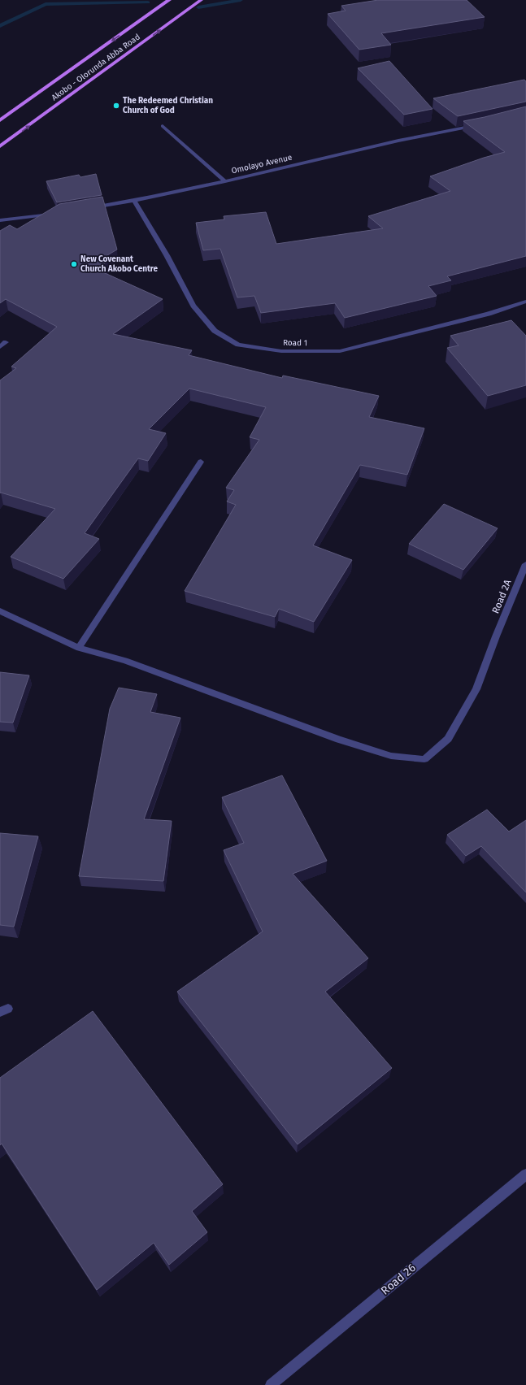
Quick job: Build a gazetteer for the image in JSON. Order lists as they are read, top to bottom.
{
  "streets": {
    "main road": ["Akobo - Olorunda Abba Road"],
    "street": [
      "Omolayo Avenue",
      "Road 1",
      "Road 2A",
      "Road 26"
    ]
  },
  "crossings": [
    ["Omolayo Avenue", "Road 1"]
  ],
  "places": ["The Redeemed Christian Church of God", "New Covenant Church Akobo Centre"]
}
